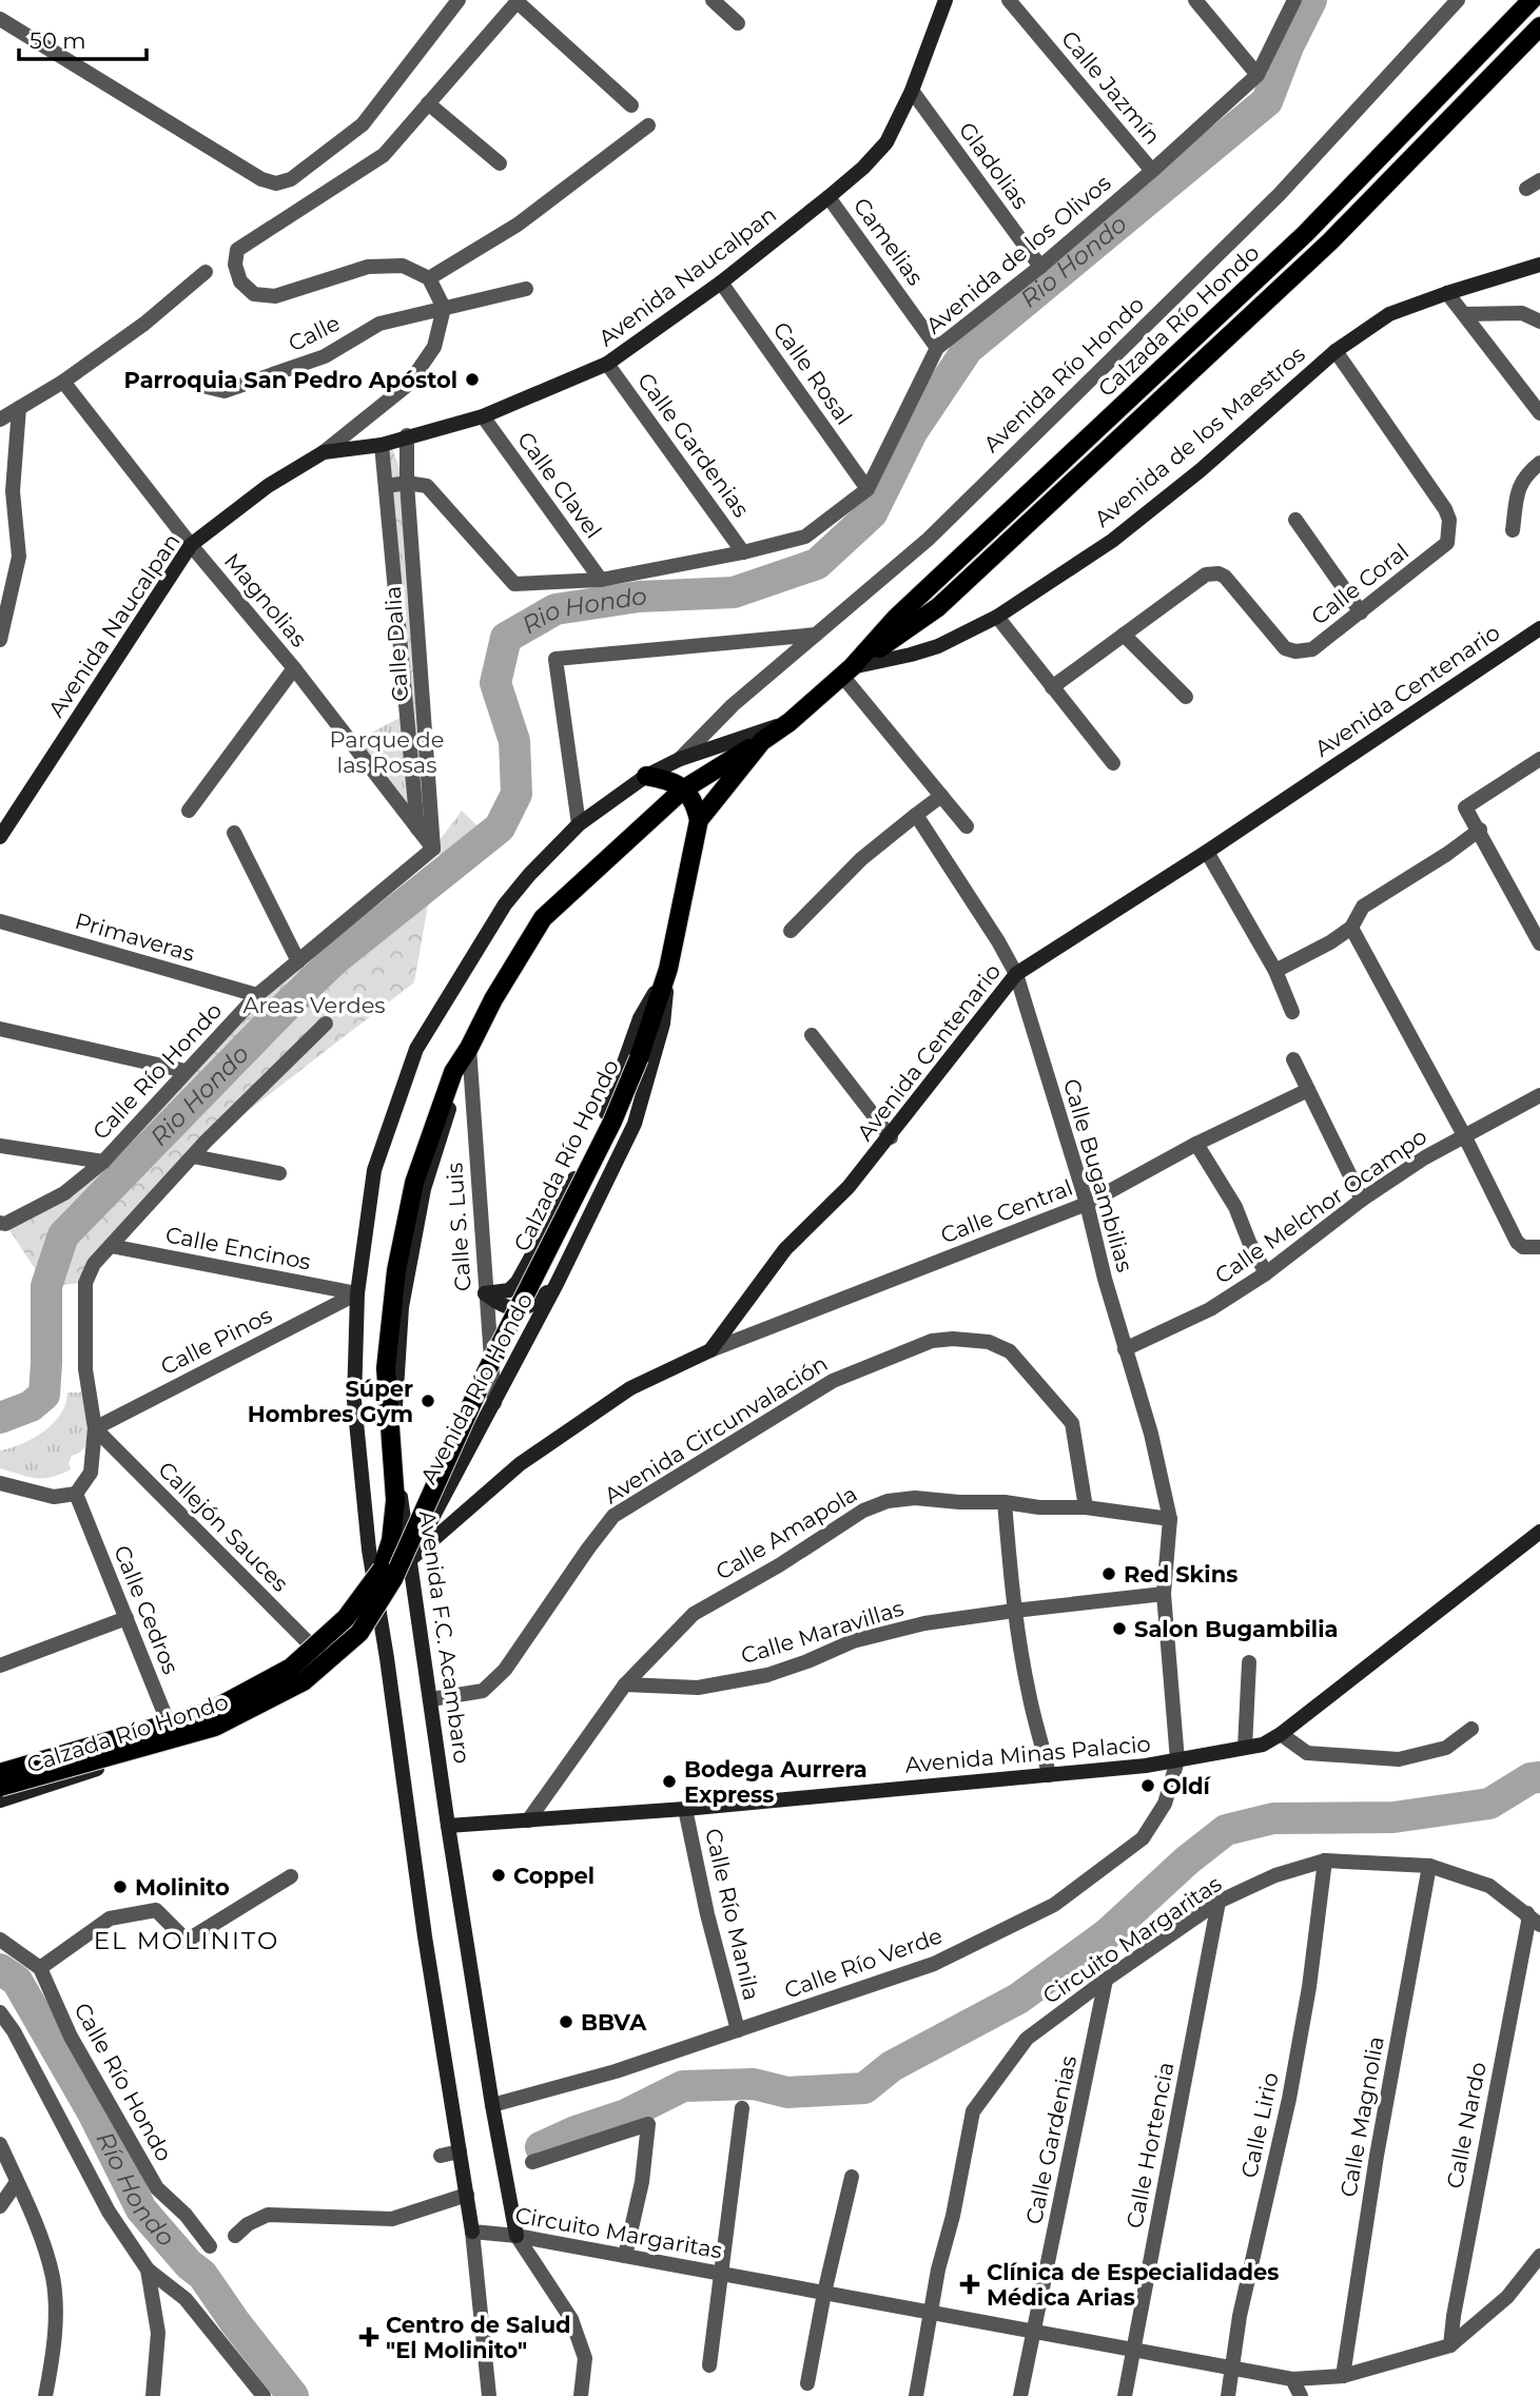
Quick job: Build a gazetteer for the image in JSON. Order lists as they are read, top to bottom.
{
  "streets": {
    "main road": [
      "Avenida Naucalpan",
      "Calzada Río Hondo",
      "Avenida Río Hondo",
      "Avenida de los Maestros",
      "Avenida Centenario",
      "Avenida F.C. Acambaro",
      "Avenida Minas Palacio"
    ],
    "street": [
      "Calle Jazmín",
      "Gladolias",
      "Camelias",
      "Avenida de los Olivos",
      "Calle",
      "Calle Rosal",
      "Calle Gardenias",
      "Calle Clavel",
      "Calle Coral",
      "Magnolias",
      "Calle Dalia",
      "Primaveras",
      "Calle Río Hondo",
      "Calle Bugambilias",
      "Calle Melchor Ocampo",
      "Calle Central",
      "Calle S. Luis",
      "Calle Encinos",
      "Calle Pinos",
      "Avenida Circunvalación",
      "Callejón Sauces",
      "Calle Amapola",
      "Calle Cedros",
      "Calle Maravillas",
      "Calle Río Manila",
      "Circuito Margaritas",
      "Calle Río Verde",
      "Calle Magnolia",
      "Calle Lirio",
      "Calle Nardo",
      "Calle Hortencia"
    ]
  },
  "crossings": [
    ["Calle Jazmín", "Avenida de los Olivos"],
    ["Gladolias", "Avenida de los Olivos"],
    ["Gladolias", "Avenida Naucalpan"],
    ["Camelias", "Avenida de los Olivos"],
    ["Camelias", "Avenida Naucalpan"],
    ["Avenida de los Olivos", "Calle Rosal"],
    ["Avenida de los Olivos", "Calle Gardenias"],
    ["Avenida de los Olivos", "Calle Clavel"],
    ["Avenida de los Olivos", "Calle Dalia"],
    ["Avenida Naucalpan", "Calle Rosal"],
    ["Avenida Naucalpan", "Calle Gardenias"],
    ["Avenida Naucalpan", "Calle Clavel"],
    ["Avenida Naucalpan", "Magnolias"],
    ["Avenida Naucalpan", "Calle Dalia"],
    ["Calzada Río Hondo", "Avenida Río Hondo"],
    ["Calzada Río Hondo", "Avenida de los Maestros"],
    ["Calzada Río Hondo", "Avenida Centenario"],
    ["Calzada Río Hondo", "Callejón Sauces"],
    ["Calzada Río Hondo", "Calle Cedros"],
    ["Calzada Río Hondo", "Avenida F.C. Acambaro"],
    ["Avenida Río Hondo", "Avenida Centenario"],
    ["Avenida Río Hondo", "Calle S. Luis"],
    ["Avenida Río Hondo", "Avenida F.C. Acambaro"],
    ["Avenida de los Maestros", "Calle Coral"],
    ["Calle Gardenias", "Circuito Margaritas"],
    ["Magnolias", "Calle Dalia"],
    ["Magnolias", "Calle Río Hondo"],
    ["Calle Dalia", "Calle Río Hondo"],
    ["Avenida Centenario", "Calle Bugambilias"],
    ["Avenida Centenario", "Calle Central"],
    ["Avenida Centenario", "Avenida F.C. Acambaro"],
    ["Primaveras", "Calle Río Hondo"],
    ["Calle Bugambilias", "Calle Melchor Ocampo"],
    ["Calle Bugambilias", "Calle Central"],
    ["Calle Bugambilias", "Calle Amapola"],
    ["Calle Bugambilias", "Calle Maravillas"],
    ["Calle Bugambilias", "Avenida Minas Palacio"],
    ["Calle Bugambilias", "Calle Río Verde"],
    ["Calle S. Luis", "Avenida F.C. Acambaro"],
    ["Calle Encinos", "Calle Pinos"],
    ["Calle Pinos", "Callejón Sauces"],
    ["Avenida Circunvalación", "Calle Amapola"],
    ["Avenida Circunvalación", "Avenida F.C. Acambaro"],
    ["Calle Amapola", "Calle Maravillas"],
    ["Calle Amapola", "Avenida Minas Palacio"],
    ["Avenida F.C. Acambaro", "Avenida Minas Palacio"],
    ["Avenida F.C. Acambaro", "Circuito Margaritas"],
    ["Avenida F.C. Acambaro", "Calle Río Verde"],
    ["Avenida Minas Palacio", "Calle Río Manila"],
    ["Avenida Minas Palacio", "Calle Río Verde"],
    ["Calle Río Manila", "Calle Río Verde"],
    ["Circuito Margaritas", "Calle Magnolia"],
    ["Circuito Margaritas", "Calle Lirio"],
    ["Circuito Margaritas", "Calle Nardo"],
    ["Circuito Margaritas", "Calle Hortencia"]
  ],
  "districts": ["EL MOLINITO"],
  "water": ["Rio Hondo", "Río Hondo"],
  "parks": ["Parque de las Rosas", "Areas Verdes"],
  "places": {
    "other": [
      "Parroquia San Pedro Apóstol",
      "Súper Hombres Gym",
      "Red Skins",
      "Salon Bugambilia",
      "Bodega Aurrera Express",
      "Oldí",
      "Coppel",
      "Molinito",
      "BBVA"
    ],
    "health": ["Clínica de Especialidades Médica Arias", "Centro de Salud \"El Molinito\""]
  },
  "scale_bar": "50 m"
}
